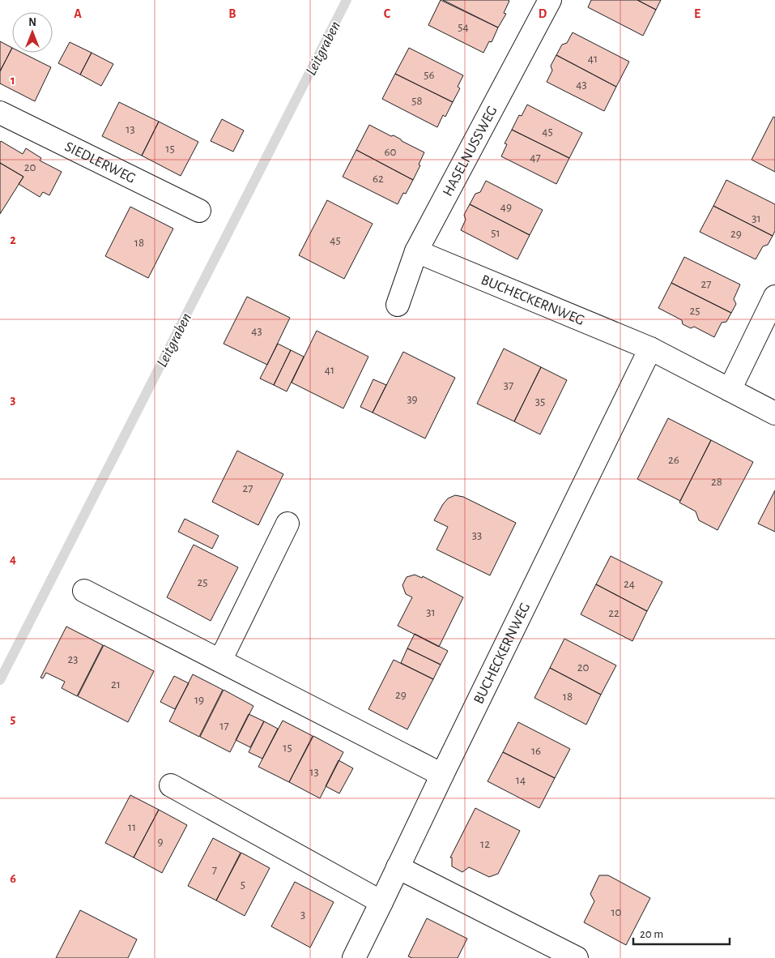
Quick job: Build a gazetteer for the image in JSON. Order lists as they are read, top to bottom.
{
  "streets": {
    "street": ["HASELNUSSWEG", "SIEDLERWEG", "BUCHECKERNWEG"]
  },
  "crossings": [
    ["HASELNUSSWEG", "BUCHECKERNWEG"]
  ],
  "water": ["Leitgraben"],
  "house_numbers": [
    "54",
    "41",
    "56",
    "43",
    "58",
    "13",
    "45",
    "15",
    "60",
    "47",
    "20",
    "62",
    "49",
    "31",
    "51",
    "29",
    "45",
    "18",
    "27",
    "25",
    "43",
    "41",
    "37",
    "39",
    "35",
    "26",
    "28",
    "27",
    "33",
    "25",
    "24",
    "31",
    "22",
    "23",
    "20",
    "21",
    "29",
    "18",
    "19",
    "17",
    "15",
    "16",
    "13",
    "14",
    "11",
    "9",
    "12",
    "7",
    "5",
    "10",
    "3"
  ],
  "scale_bar": "20 m",
  "north": "top",
  "grid": {
    "columns": [
      "A",
      "B",
      "C",
      "D",
      "E"
    ],
    "rows": [
      "1",
      "2",
      "3",
      "4",
      "5",
      "6"
    ]
  }
}
